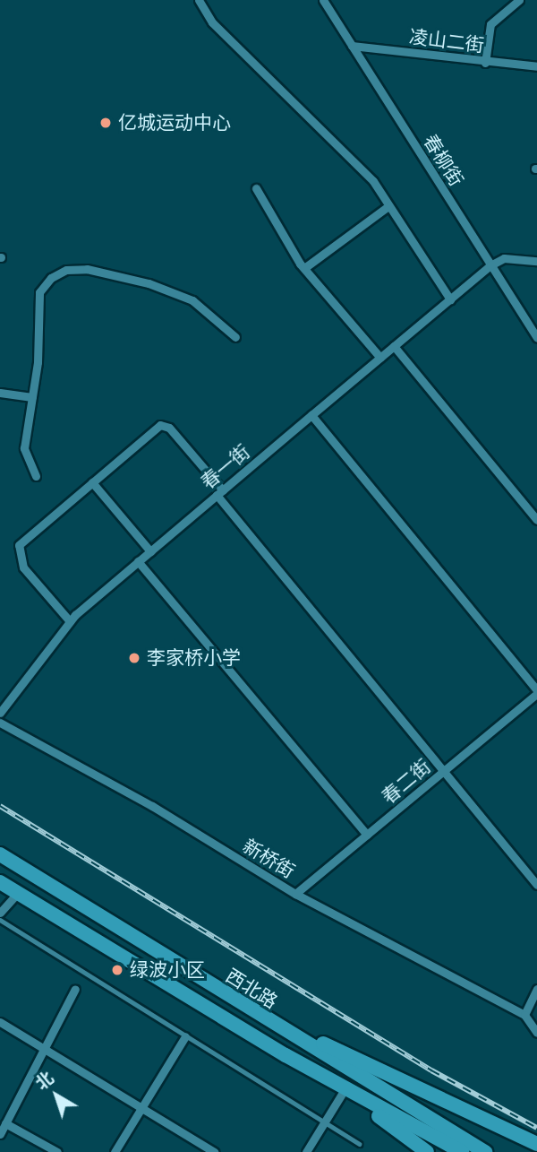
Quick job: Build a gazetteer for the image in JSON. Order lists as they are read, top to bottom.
{
  "streets": {
    "highway": ["西北路"],
    "street": [
      "凌山二街",
      "春柳街",
      "春一街",
      "春二街",
      "新桥街"
    ]
  },
  "crossings": [
    ["凌山二街", "春柳街"],
    ["春柳街", "春一街"],
    ["春二街", "新桥街"]
  ],
  "places": ["亿城运动中心", "李家桥小学", "绿波小区"],
  "north": "top left"
}
